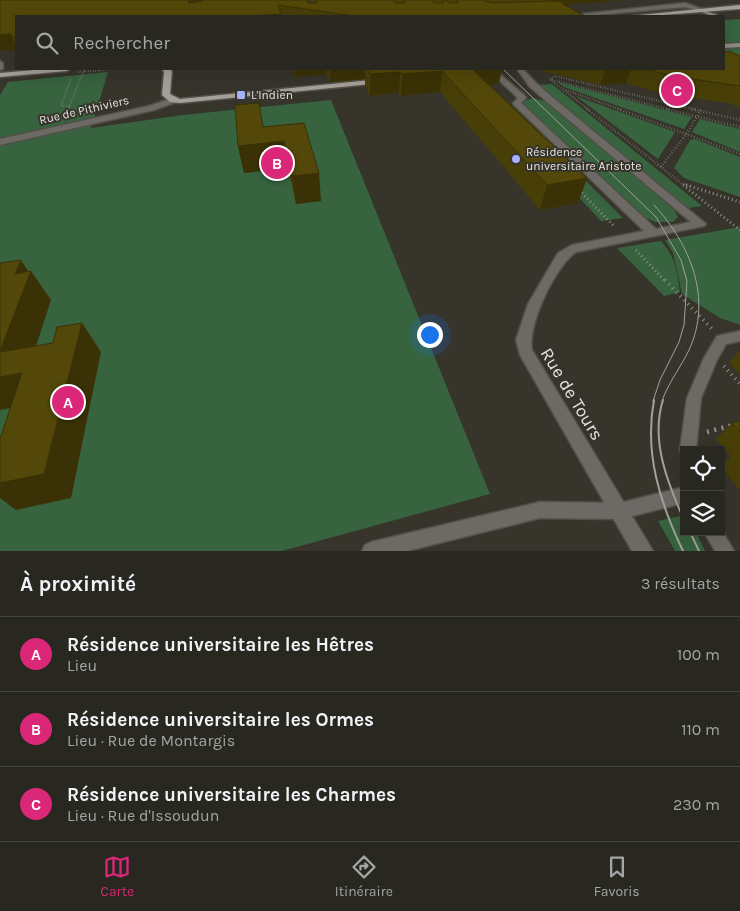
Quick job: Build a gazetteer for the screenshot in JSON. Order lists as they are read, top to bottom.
{
  "streets": {
    "street": ["Rue de Pithiviers", "Rue de Tours"]
  },
  "places": {
    "transit": ["L'Indien"],
    "other": ["Résidence universitaire Aristote"]
  },
  "page": {
    "search": "Rechercher",
    "pins": ["C", "B", "A"],
    "heading": ["À proximité", "3 résultats"],
    "list": [
      {
        "mark": "A",
        "name": "Résidence universitaire les Hêtres",
        "note": "Lieu",
        "value": "100 m"
      },
      {
        "mark": "B",
        "name": "Résidence universitaire les Ormes",
        "note": "Lieu · Rue de Montargis",
        "value": "110 m"
      },
      {
        "mark": "C",
        "name": "Résidence universitaire les Charmes",
        "note": "Lieu · Rue d'Issoudun",
        "value": "230 m"
      }
    ],
    "nav": ["Carte", "Itinéraire", "Favoris"]
  }
}
